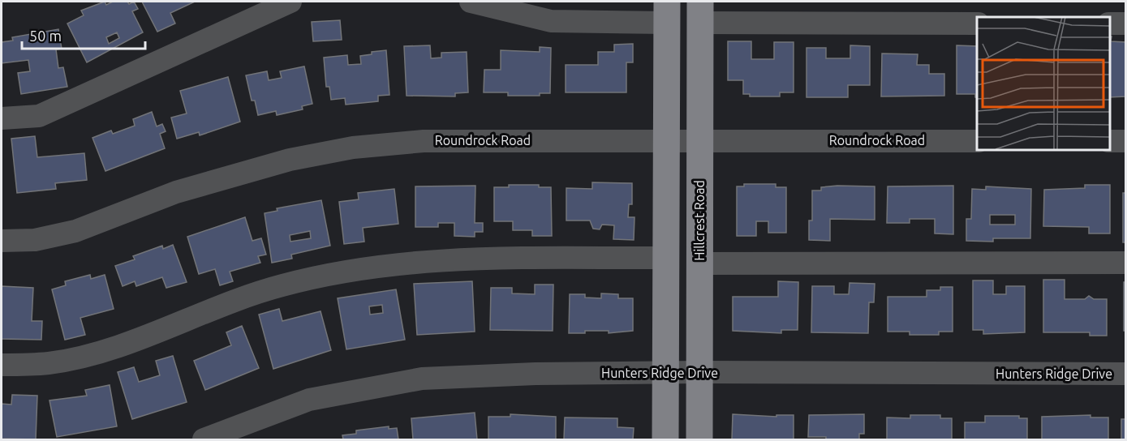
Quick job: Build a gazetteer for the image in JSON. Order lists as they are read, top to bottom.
{
  "streets": {
    "main road": ["Hillcrest Road"],
    "street": ["Roundrock Road", "Hunters Ridge Drive"]
  },
  "crossings": [
    ["Roundrock Road", "Hillcrest Road"],
    ["Hillcrest Road", "Hunters Ridge Drive"]
  ],
  "scale_bar": "50 m"
}
